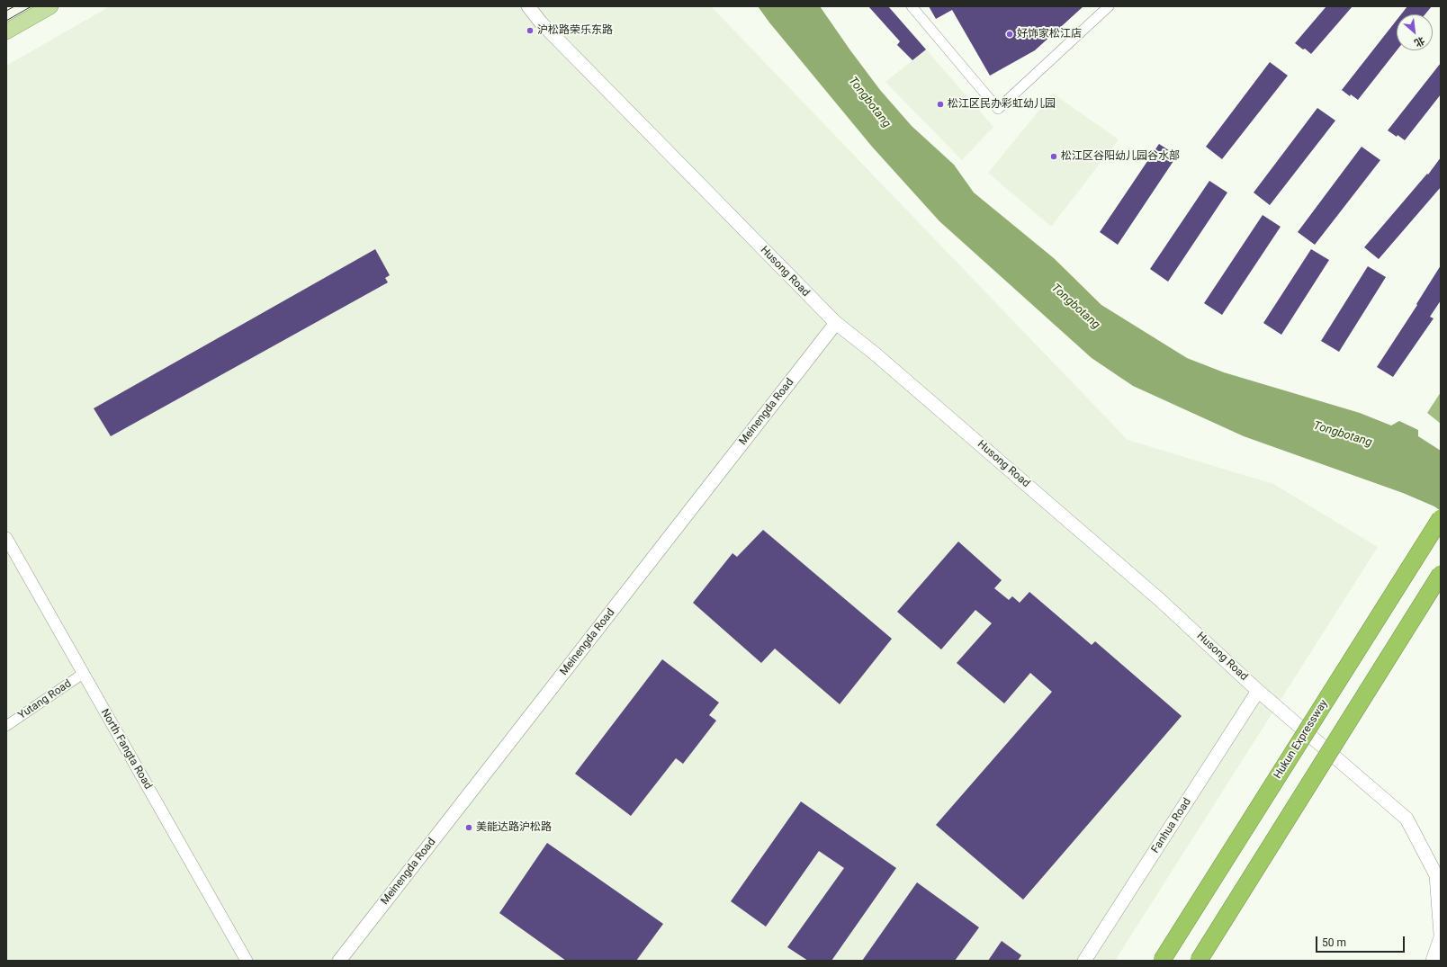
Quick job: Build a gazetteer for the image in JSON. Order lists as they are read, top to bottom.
{
  "streets": {
    "highway": ["Hukun Expressway"],
    "main road": ["Husong Road", "Meinengda Road", "Fanhua Road"],
    "street": ["Yutang Road", "North Fangta Road"]
  },
  "crossings": [
    ["Husong Road", "Meinengda Road"],
    ["Husong Road", "Fanhua Road"],
    ["Yutang Road", "North Fangta Road"]
  ],
  "water": ["Tongbotang"],
  "places": [
    "沪松路荣乐东路",
    "好饰家松江店",
    "松江区民办彩虹幼儿园",
    "松江区谷阳幼儿园谷水部",
    "美能达路沪松路"
  ],
  "scale_bar": "50 m",
  "north": "bottom right"
}
